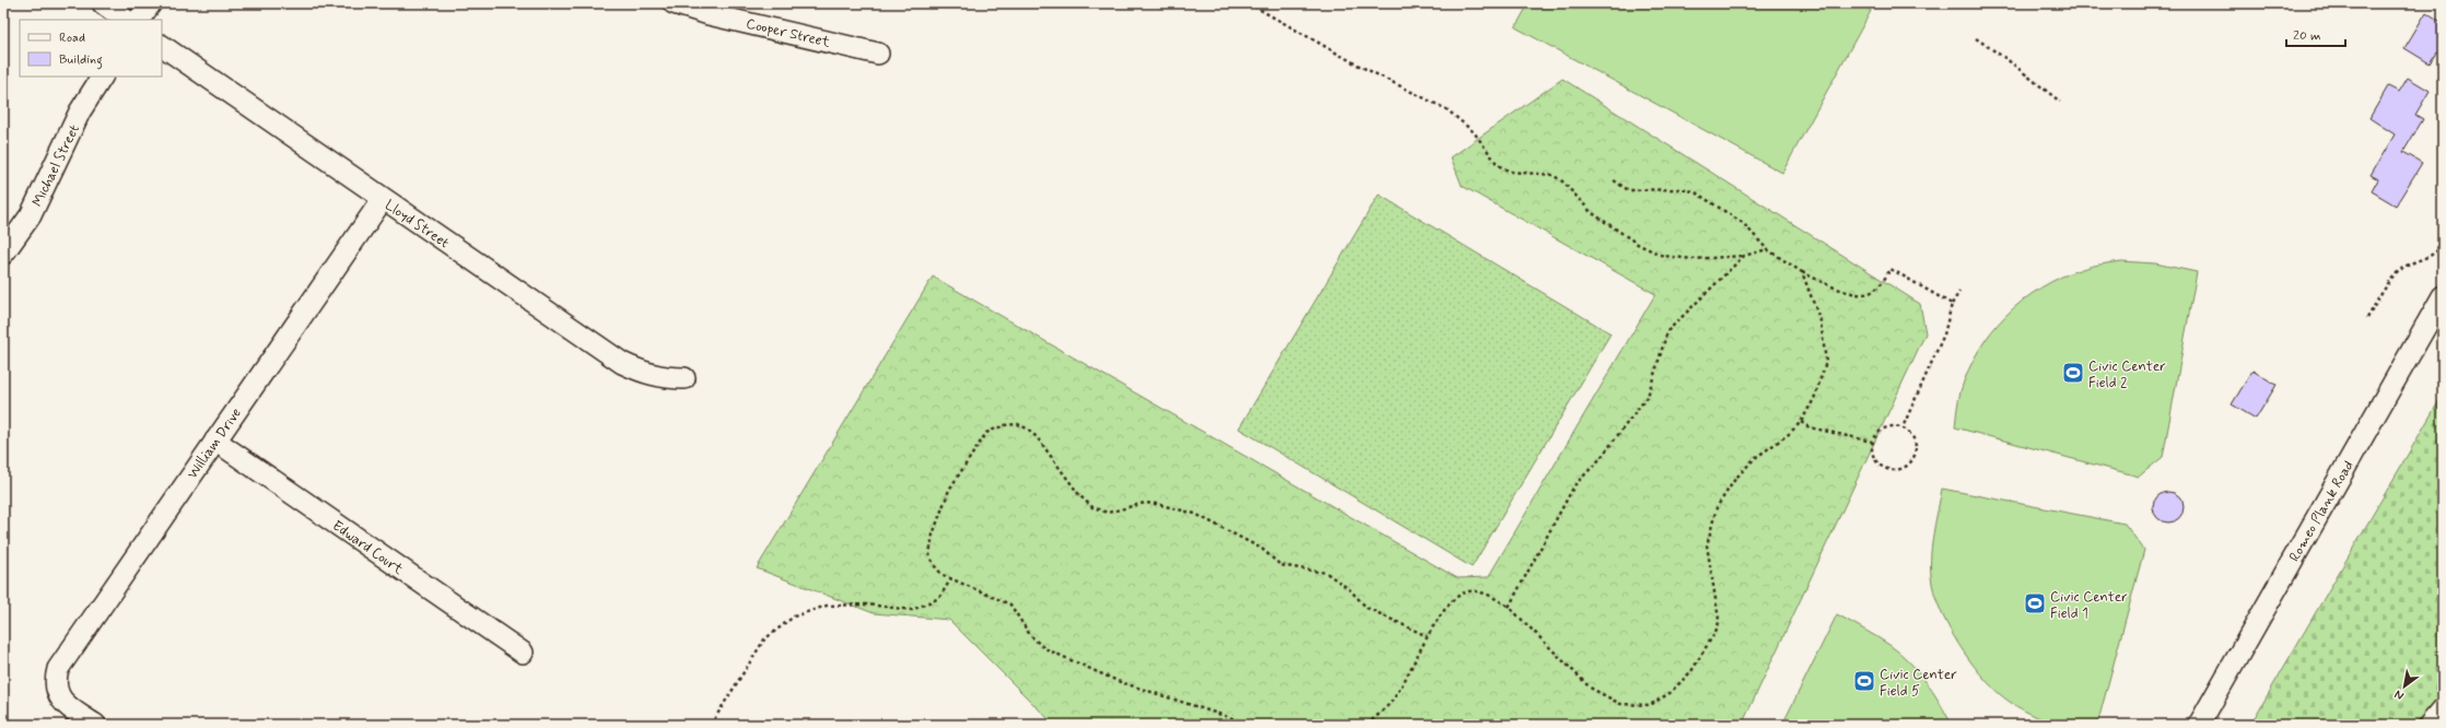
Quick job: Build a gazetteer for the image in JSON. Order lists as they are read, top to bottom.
{
  "streets": {
    "street": [
      "Cooper Street",
      "Michael Street",
      "Lloyd Street",
      "William Drive",
      "Romeo Plank Road",
      "Edward Court"
    ]
  },
  "crossings": [
    ["Lloyd Street", "William Drive"],
    ["William Drive", "Edward Court"]
  ],
  "places": {
    "sports": ["Civic Center Field 2", "Civic Center Field 1", "Civic Center Field 5"]
  },
  "legend": ["Road", "Building"],
  "scale_bar": "20 m",
  "north": "bottom left"
}
